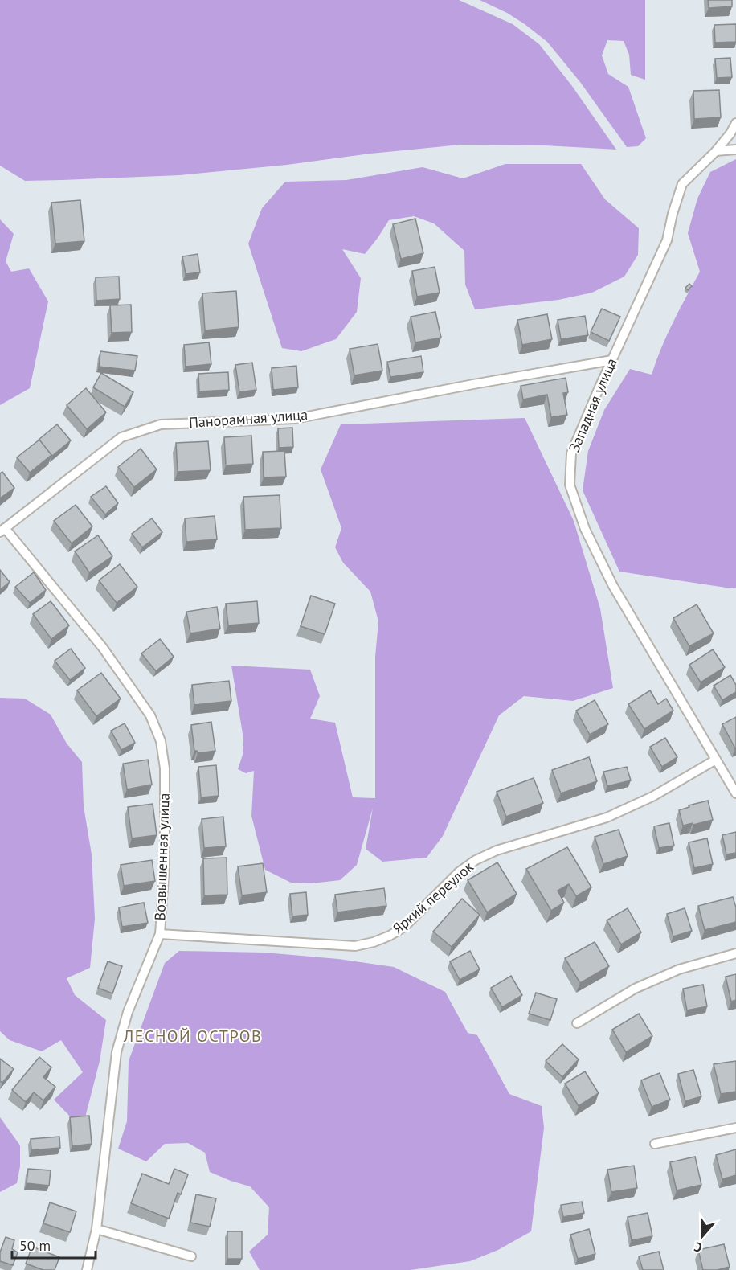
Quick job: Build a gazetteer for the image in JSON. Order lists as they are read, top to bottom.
{
  "streets": {
    "street": [
      "Западная улица",
      "Панорамная улица",
      "Возвышенная улица",
      "Яркий переулок"
    ]
  },
  "crossings": [
    ["Западная улица", "Панорамная улица"],
    ["Западная улица", "Яркий переулок"],
    ["Панорамная улица", "Возвышенная улица"],
    ["Возвышенная улица", "Яркий переулок"]
  ],
  "districts": ["ЛЕСНОЙ ОСТРОВ"],
  "scale_bar": "50 m",
  "north": "bottom"
}
